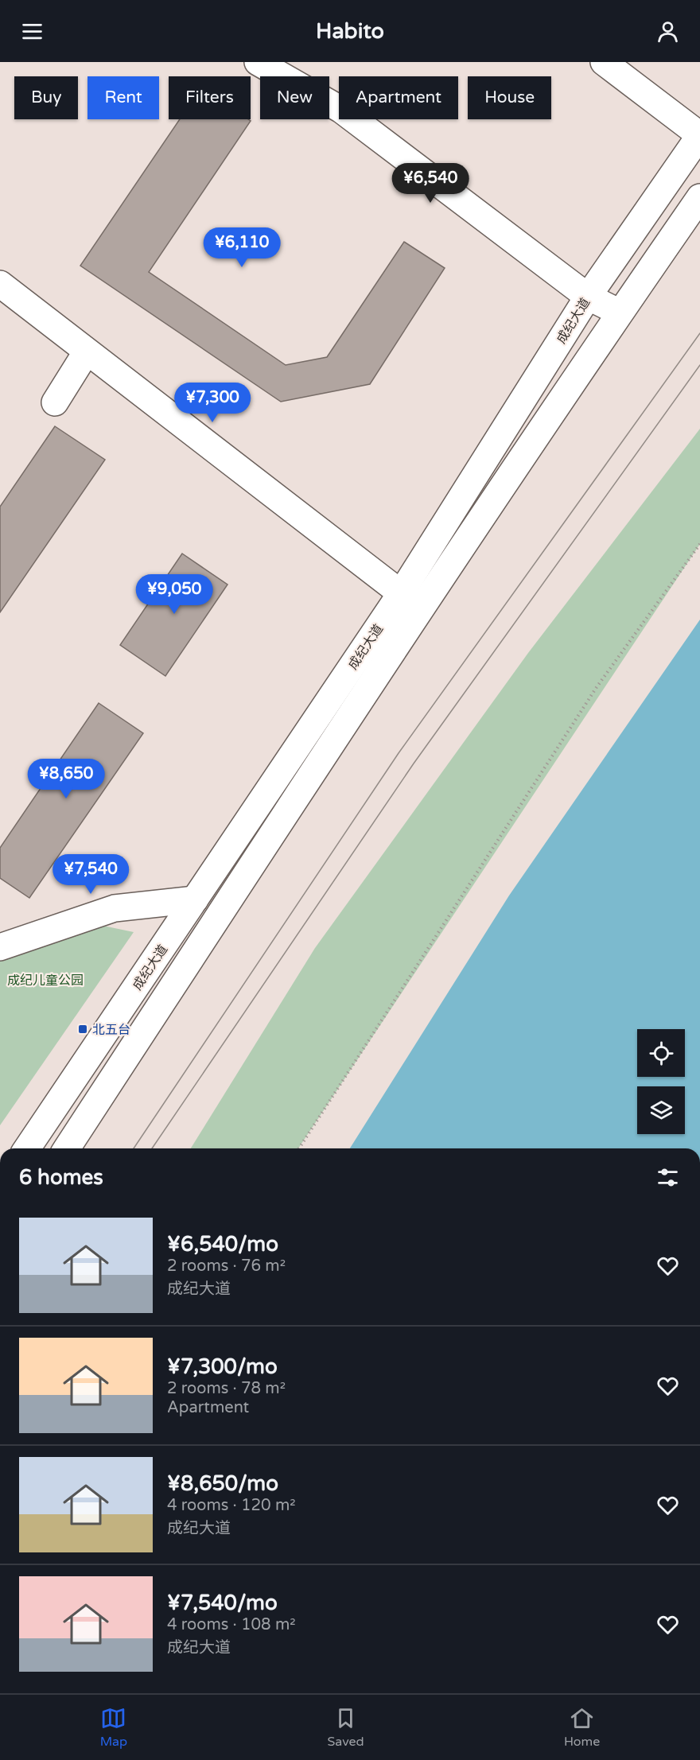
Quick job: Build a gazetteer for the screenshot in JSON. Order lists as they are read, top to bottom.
{
  "streets": {
    "main road": ["成纪大道"]
  },
  "parks": ["成纪儿童公园"],
  "places": {
    "transit": ["北五台"]
  },
  "page": {
    "header": "Habito",
    "chip": [
      "Buy",
      "Rent",
      "Filters",
      "New",
      "Apartment",
      "House"
    ],
    "price": [
      "¥6,540",
      "¥6,110",
      "¥7,300",
      "¥9,050",
      "¥8,650",
      "¥7,540"
    ],
    "heading": "6 homes",
    "list": [
      {
        "name": "¥6,540/mo",
        "note": "2 rooms · 76 m² · 成纪大道"
      },
      {
        "name": "¥7,300/mo",
        "note": "2 rooms · 78 m² · Apartment"
      },
      {
        "name": "¥8,650/mo",
        "note": "4 rooms · 120 m² · 成纪大道"
      },
      {
        "name": "¥7,540/mo",
        "note": "4 rooms · 108 m² · 成纪大道"
      }
    ],
    "tabs": ["Map", "Saved", "Home"]
  }
}
